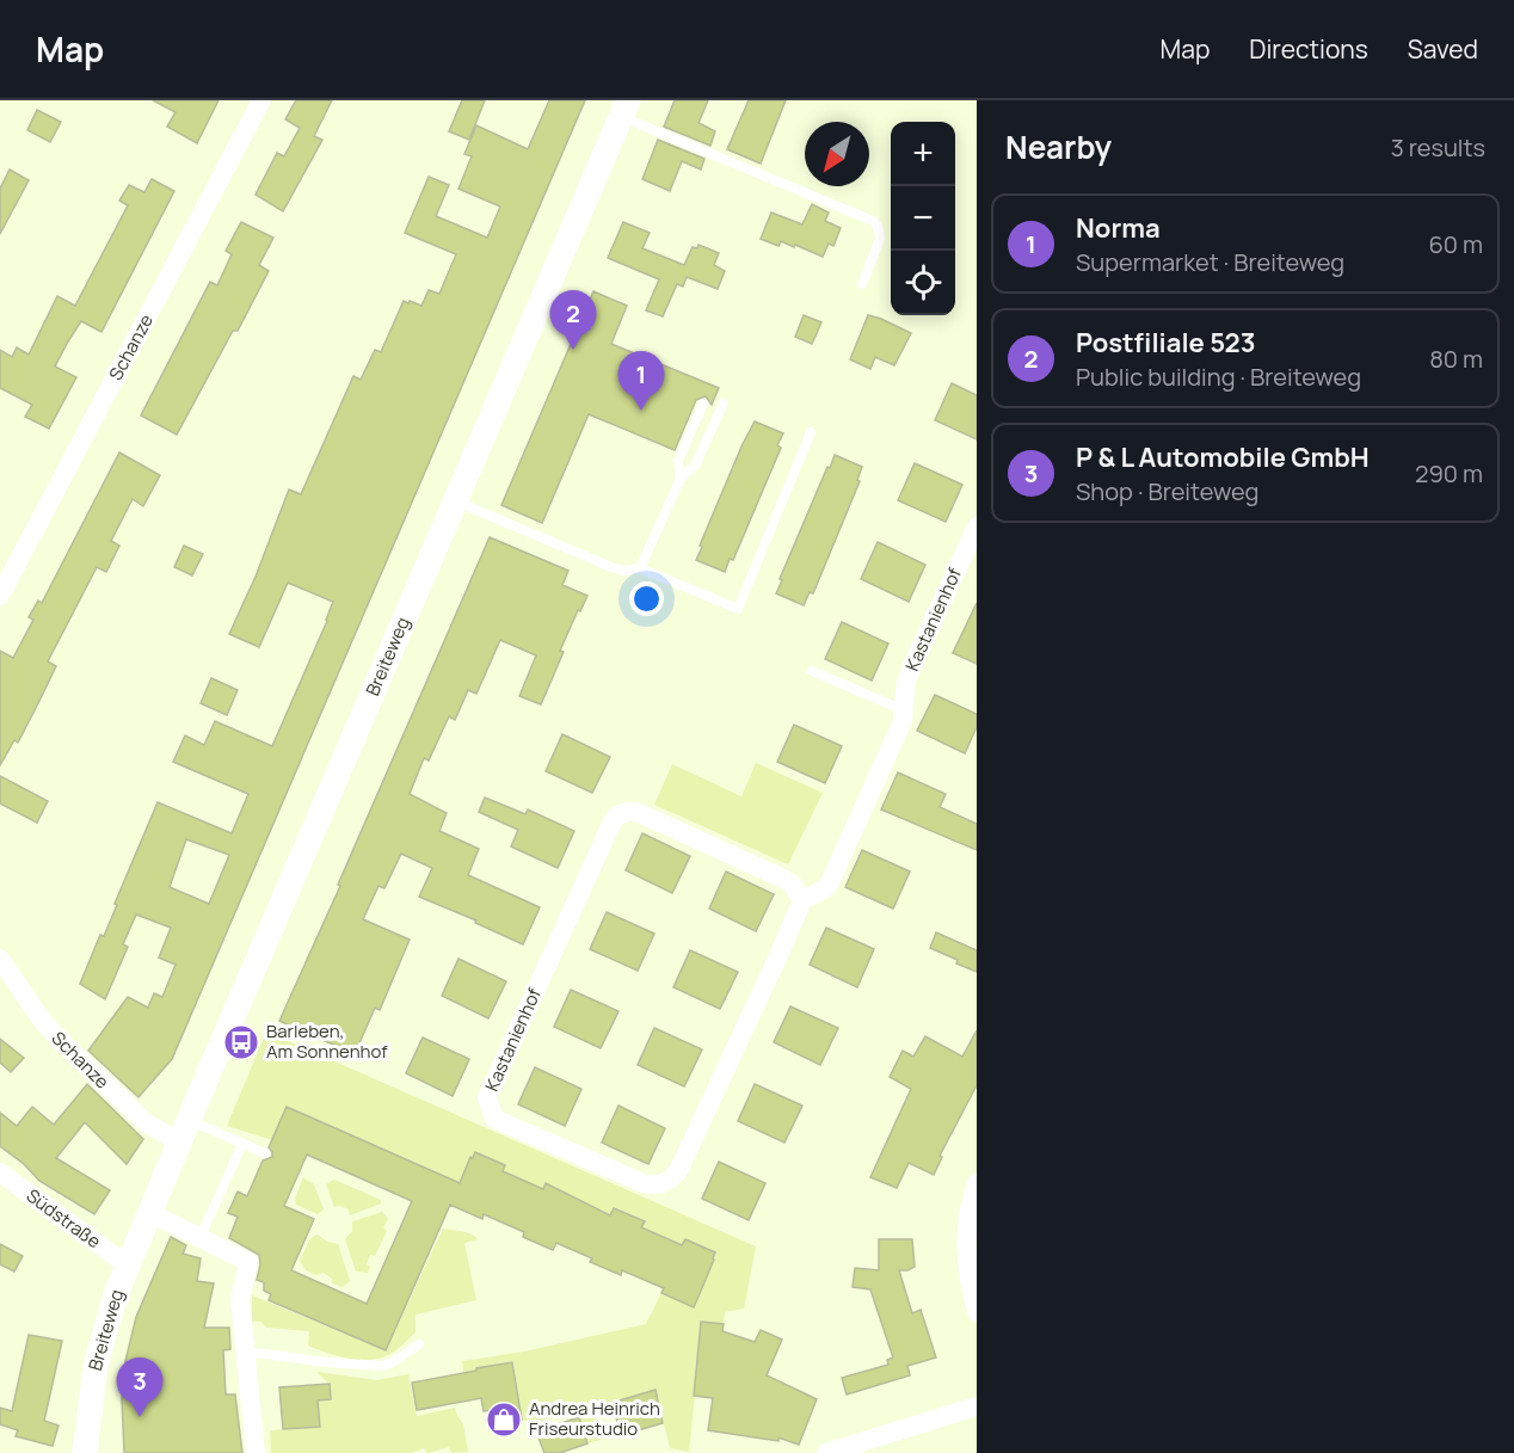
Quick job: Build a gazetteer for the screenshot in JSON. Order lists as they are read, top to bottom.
{
  "streets": {
    "street": [
      "Schanze",
      "Kastanienhof",
      "Breiteweg",
      "Südstraße"
    ]
  },
  "crossings": [
    ["Schanze", "Breiteweg"],
    ["Breiteweg", "Südstraße"]
  ],
  "places": {
    "bus stop": ["Barleben, Am Sonnenhof"],
    "shop": ["Andrea Heinrich Friseurstudio"]
  },
  "north": "bottom left",
  "page": {
    "header": "Map",
    "nav": ["Map", "Directions", "Saved"],
    "heading": ["Nearby", "3 results"],
    "map_buttons": ["+", "−"],
    "list": [
      {
        "mark": "1",
        "name": "Norma",
        "note": "Supermarket · Breiteweg",
        "value": "60 m"
      },
      {
        "mark": "2",
        "name": "Postfiliale 523",
        "note": "Public building · Breiteweg",
        "value": "80 m"
      },
      {
        "mark": "3",
        "name": "P & L Automobile GmbH",
        "note": "Shop · Breiteweg",
        "value": "290 m"
      }
    ],
    "pins": ["2", "1", "3"]
  }
}
